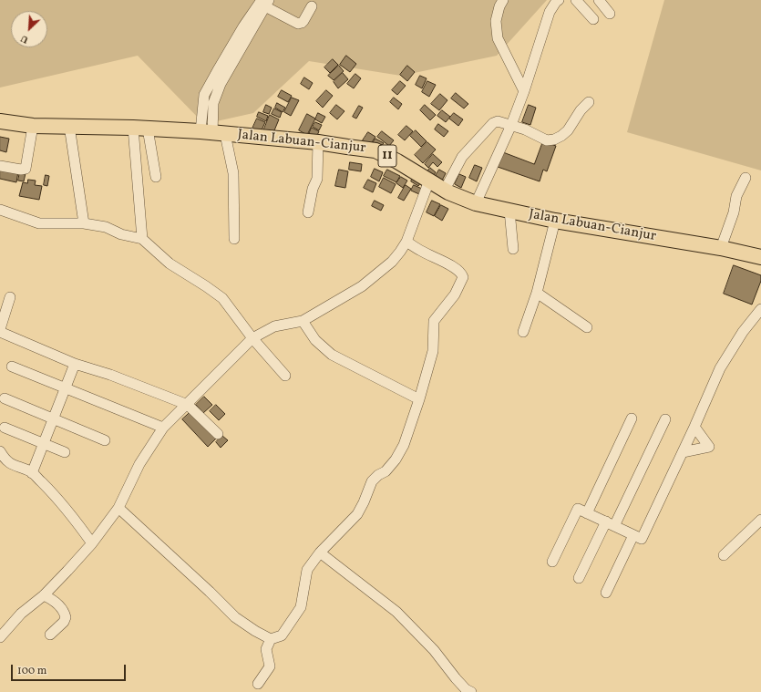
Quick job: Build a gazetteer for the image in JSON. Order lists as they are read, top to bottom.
{
  "streets": {
    "highway": ["Jalan Labuan-Cianjur", "11"]
  },
  "scale_bar": "100 m",
  "north": "bottom left"
}
